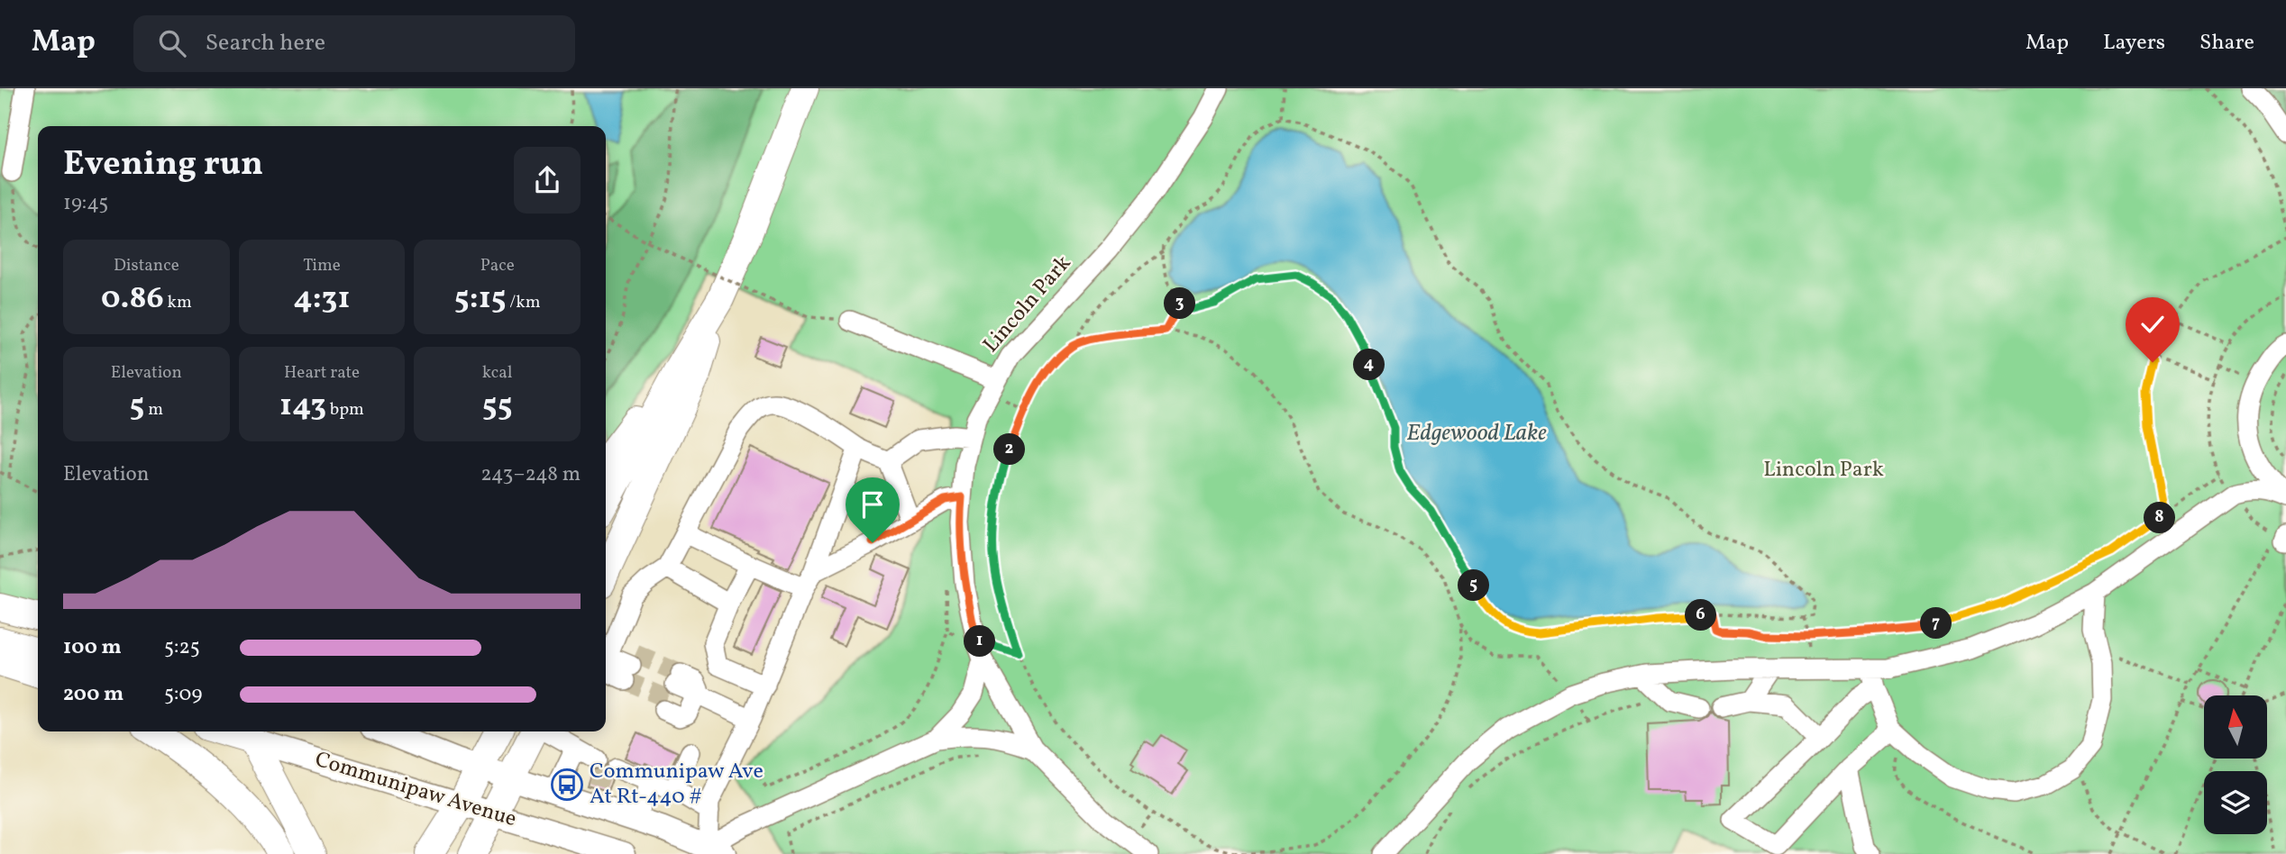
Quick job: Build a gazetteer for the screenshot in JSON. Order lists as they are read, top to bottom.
{
  "streets": {
    "highway": ["Communipaw Avenue"],
    "street": ["Lincoln Park"]
  },
  "crossings": [
    ["Lincoln Park", "Communipaw Avenue"]
  ],
  "water": ["Edgewood Lake"],
  "parks": ["Lincoln Park"],
  "places": {
    "bus stop": ["Communipaw Ave At Rt-440 #"]
  },
  "north": "top",
  "page": {
    "header": "Map",
    "search": "Search here",
    "nav": ["Map", "Layers", "Share"],
    "heading": ["Evening run", "19:45"],
    "stats": [
      ["Distance", "0.86 km"],
      ["Time", "4:31"],
      ["Pace", "5:15 /km"],
      ["Elevation", "5 m"],
      ["Heart rate", "143 bpm"],
      ["kcal", "55"]
    ],
    "pins": [
      "3",
      "4",
      "2",
      "8",
      "5",
      "6",
      "7",
      "1"
    ],
    "chart": ["Elevation", "243–248 m"],
    "list": [
      {
        "name": "100 m",
        "note": "5:25"
      },
      {
        "name": "200 m",
        "note": "5:09"
      }
    ]
  }
}
